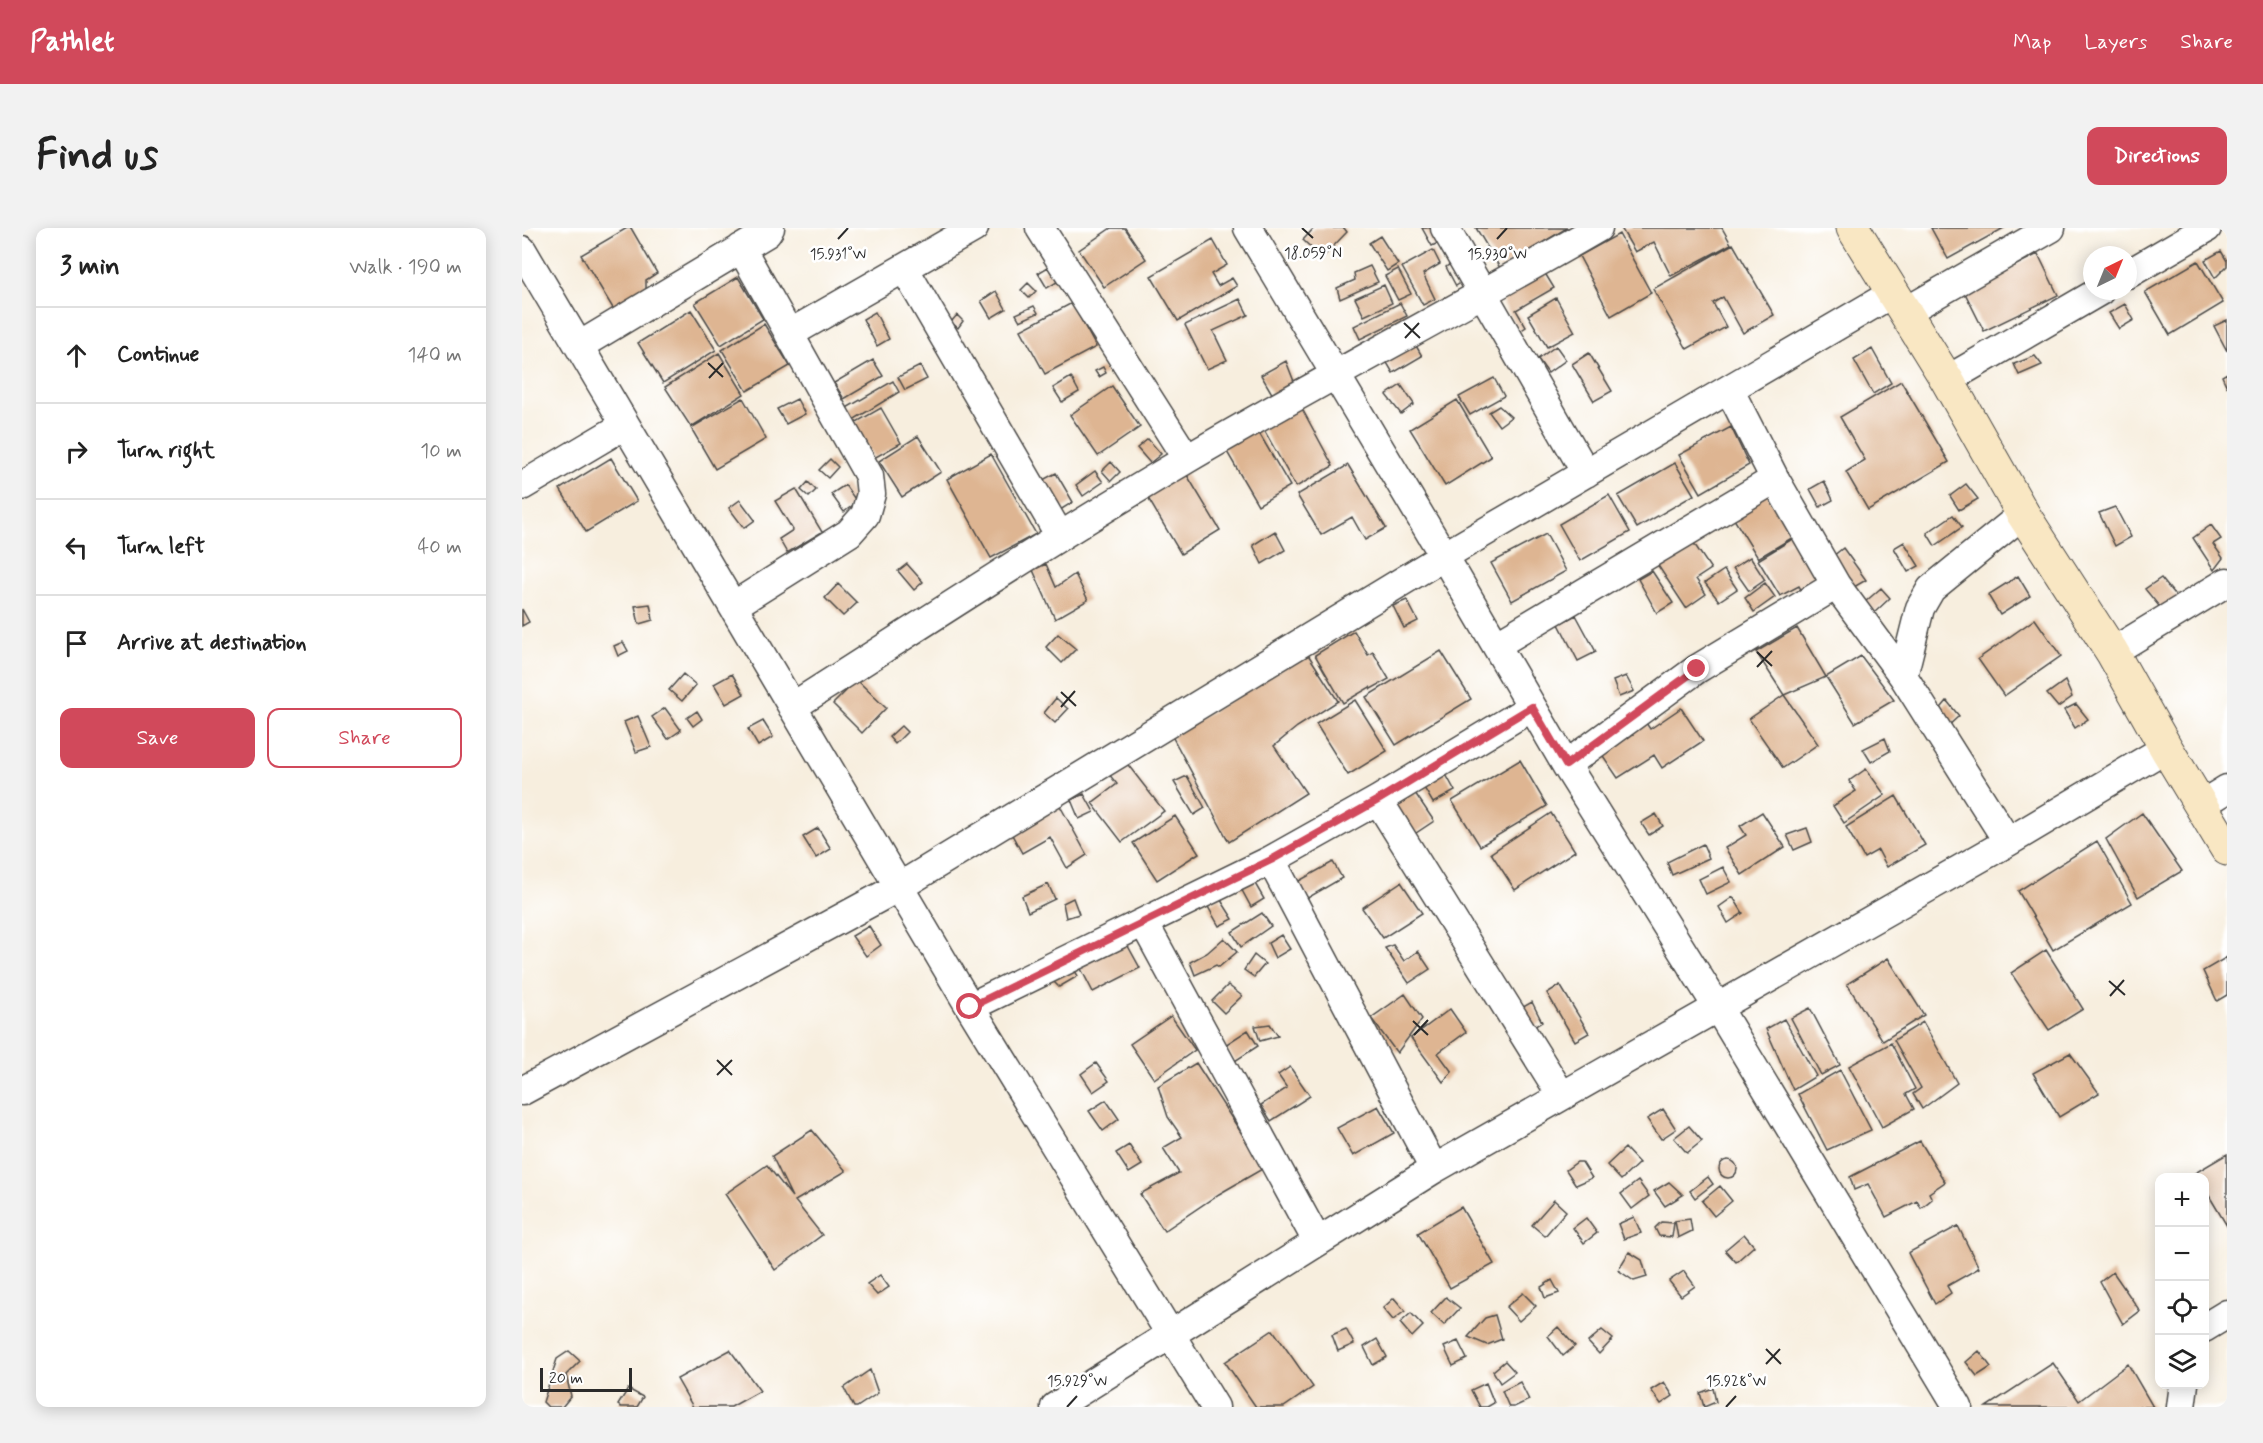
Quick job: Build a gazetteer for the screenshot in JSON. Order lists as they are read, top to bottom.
{
  "scale_bar": "20 m",
  "north": "top right",
  "page": {
    "header": "Pathlet",
    "nav": ["Map", "Layers", "Share"],
    "buttons": [
      "Directions",
      ["Save", "Share"]
    ],
    "title": "Find us",
    "heading": ["3 min", "Walk · 190 m"],
    "list": [
      ["Continue", "140 m"],
      ["Turn right", "10 m"],
      ["Turn left", "40 m"],
      "Arrive at destination"
    ],
    "map_buttons": ["+", "−"],
    "scale": "20 m"
  },
  "coordinates": [
    "18.059°N",
    "15.931°W",
    "15.930°W",
    "15.929°W",
    "15.928°W"
  ]
}
